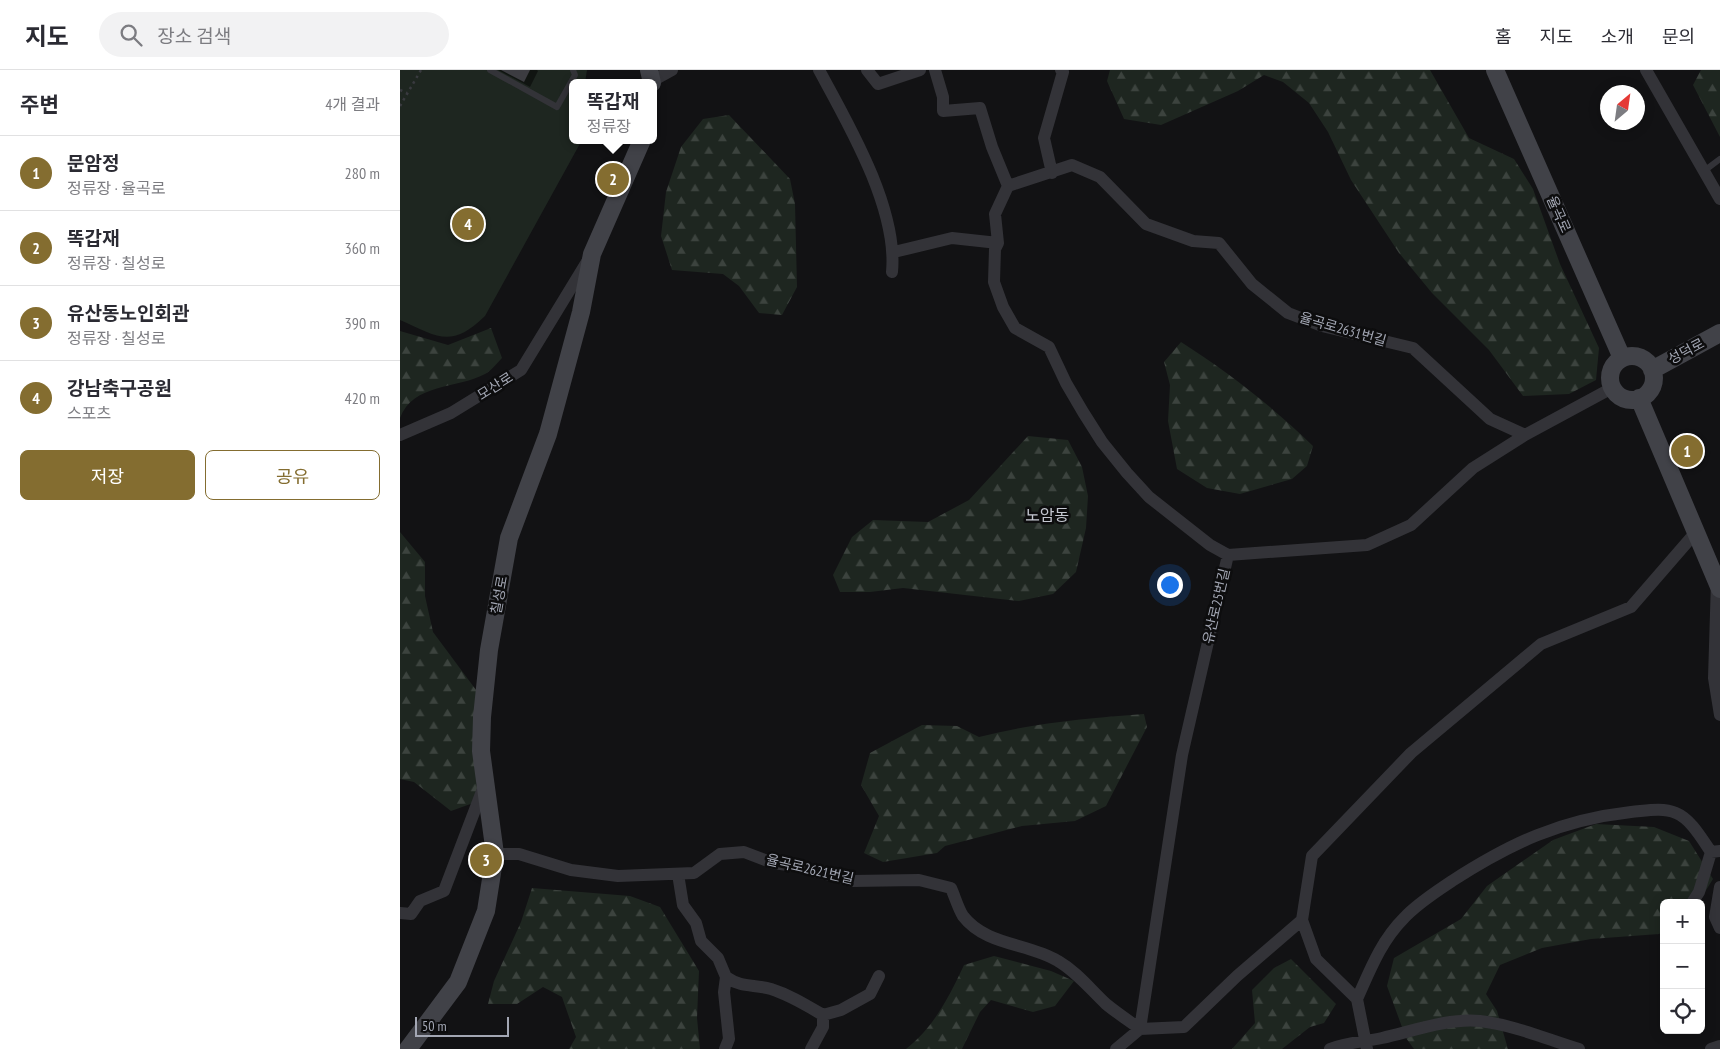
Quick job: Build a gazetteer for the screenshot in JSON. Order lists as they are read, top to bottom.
{
  "streets": {
    "street": [
      "율곡로",
      "율곡로2631번길",
      "성덕로",
      "모산로",
      "칠성로",
      "유산로25번길",
      "율곡로2621번길"
    ]
  },
  "crossings": [
    ["율곡로", "성덕로"],
    ["모산로", "칠성로"],
    ["칠성로", "율곡로2621번길"],
    ["유산로25번길", "율곡로2621번길"]
  ],
  "districts": ["노암동"],
  "scale_bar": "50 m",
  "north": "top right",
  "page": {
    "header": "지도",
    "search": "장소 검색",
    "nav": [
      "홈",
      "지도",
      "소개",
      "문의"
    ],
    "heading": ["주변", "4개 결과"],
    "popup": ["똑갑재", "정류장"],
    "list": [
      {
        "mark": "1",
        "name": "문암정",
        "note": "정류장 · 율곡로",
        "value": "280 m"
      },
      {
        "mark": "2",
        "name": "똑갑재",
        "note": "정류장 · 칠성로",
        "value": "360 m"
      },
      {
        "mark": "3",
        "name": "유산동노인회관",
        "note": "정류장 · 칠성로",
        "value": "390 m"
      },
      {
        "mark": "4",
        "name": "강남축구공원",
        "note": "스포츠",
        "value": "420 m"
      }
    ],
    "pins": [
      "2",
      "4",
      "1",
      "3"
    ],
    "buttons": ["저장", "공유"],
    "map_buttons": ["+", "−"],
    "scale": "50 m"
  }
}
